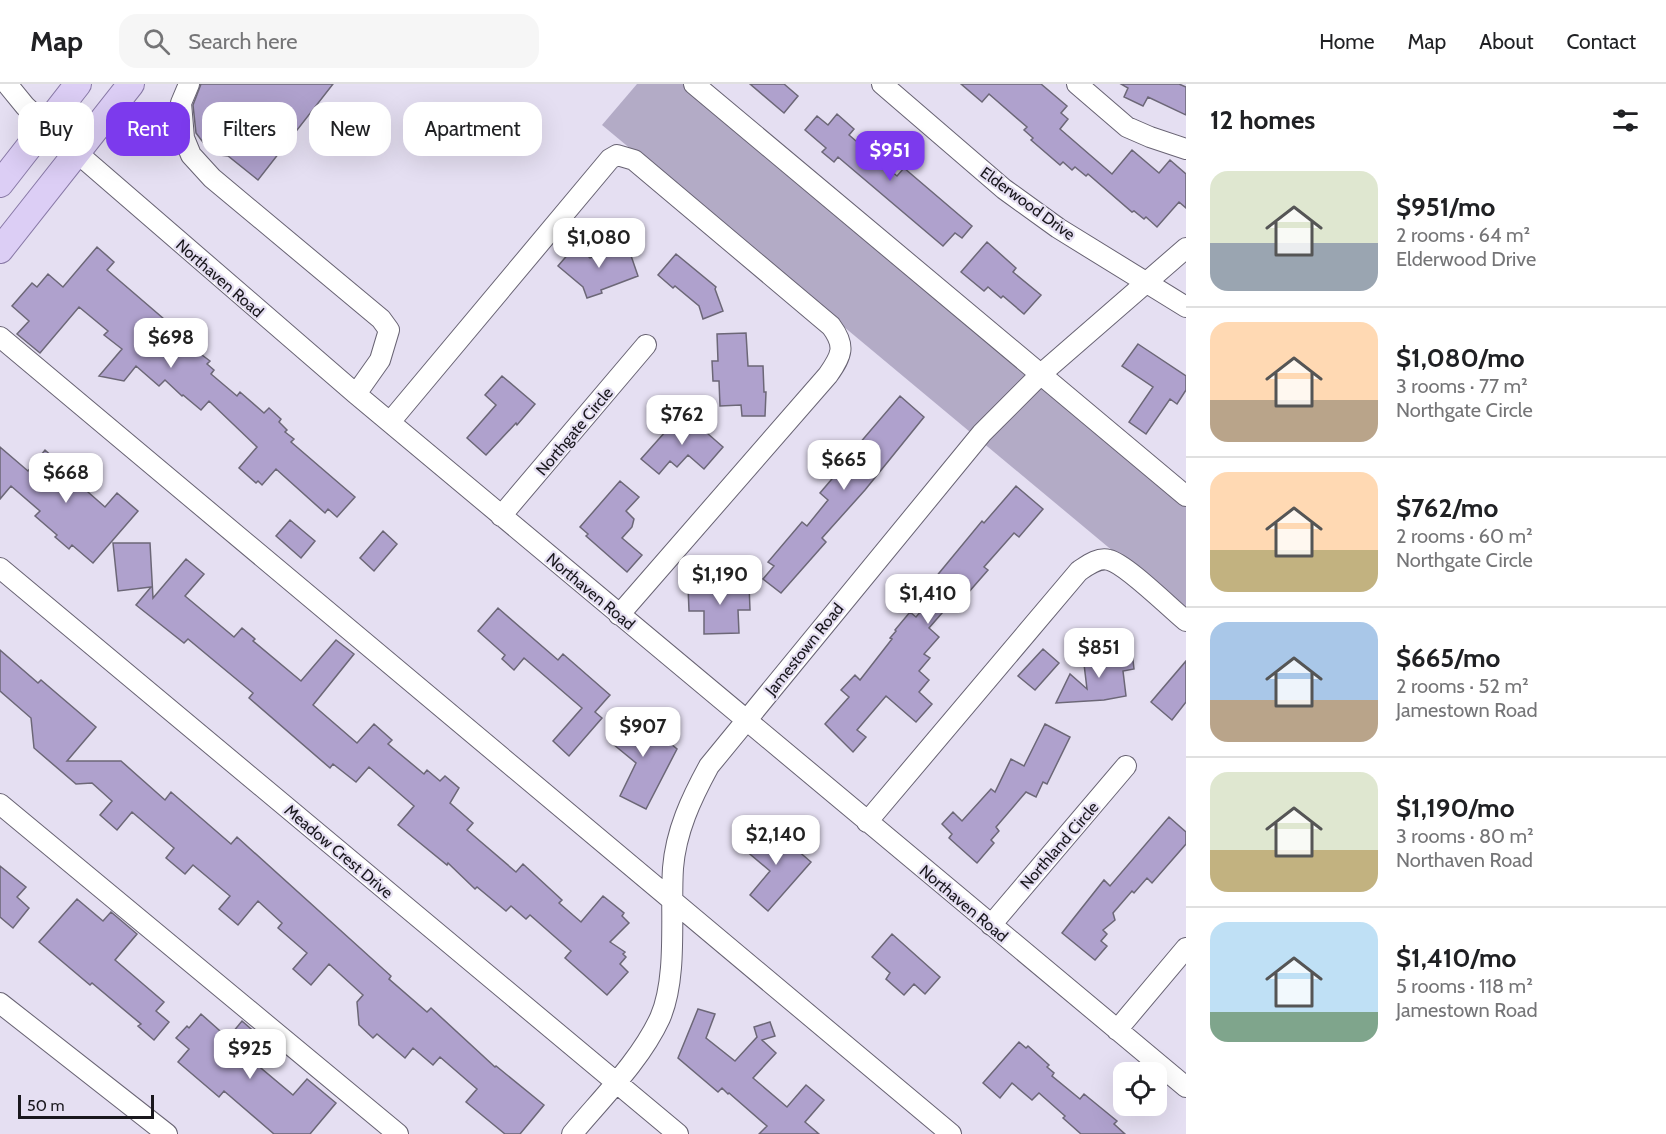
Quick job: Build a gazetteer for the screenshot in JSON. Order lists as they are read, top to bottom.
{
  "streets": {
    "street": [
      "Elderwood Drive",
      "Northaven Road",
      "Northgate Circle",
      "Jamestown Road",
      "Northland Circle",
      "Meadow Crest Drive"
    ]
  },
  "crossings": [
    ["Elderwood Drive", "Jamestown Road"],
    ["Northaven Road", "Northgate Circle"],
    ["Northaven Road", "Jamestown Road"],
    ["Northaven Road", "Northland Circle"],
    ["Jamestown Road", "Meadow Crest Drive"]
  ],
  "scale_bar": "50 m",
  "page": {
    "header": "Map",
    "search": "Search here",
    "nav": [
      "Home",
      "Map",
      "About",
      "Contact"
    ],
    "heading": "12 homes",
    "chip": [
      "Buy",
      "Rent",
      "Filters",
      "New",
      "Apartment"
    ],
    "price": [
      "$951",
      "$1,080",
      "$698",
      "$762",
      "$665",
      "$668",
      "$1,190",
      "$1,410",
      "$851",
      "$907",
      "$2,140",
      "$925"
    ],
    "list": [
      {
        "name": "$951/mo",
        "note": "2 rooms · 64 m² · Elderwood Drive"
      },
      {
        "name": "$1,080/mo",
        "note": "3 rooms · 77 m² · Northgate Circle"
      },
      {
        "name": "$762/mo",
        "note": "2 rooms · 60 m² · Northgate Circle"
      },
      {
        "name": "$665/mo",
        "note": "2 rooms · 52 m² · Jamestown Road"
      },
      {
        "name": "$1,190/mo",
        "note": "3 rooms · 80 m² · Northaven Road"
      },
      {
        "name": "$1,410/mo",
        "note": "5 rooms · 118 m² · Jamestown Road"
      }
    ],
    "scale": "50 m"
  }
}
